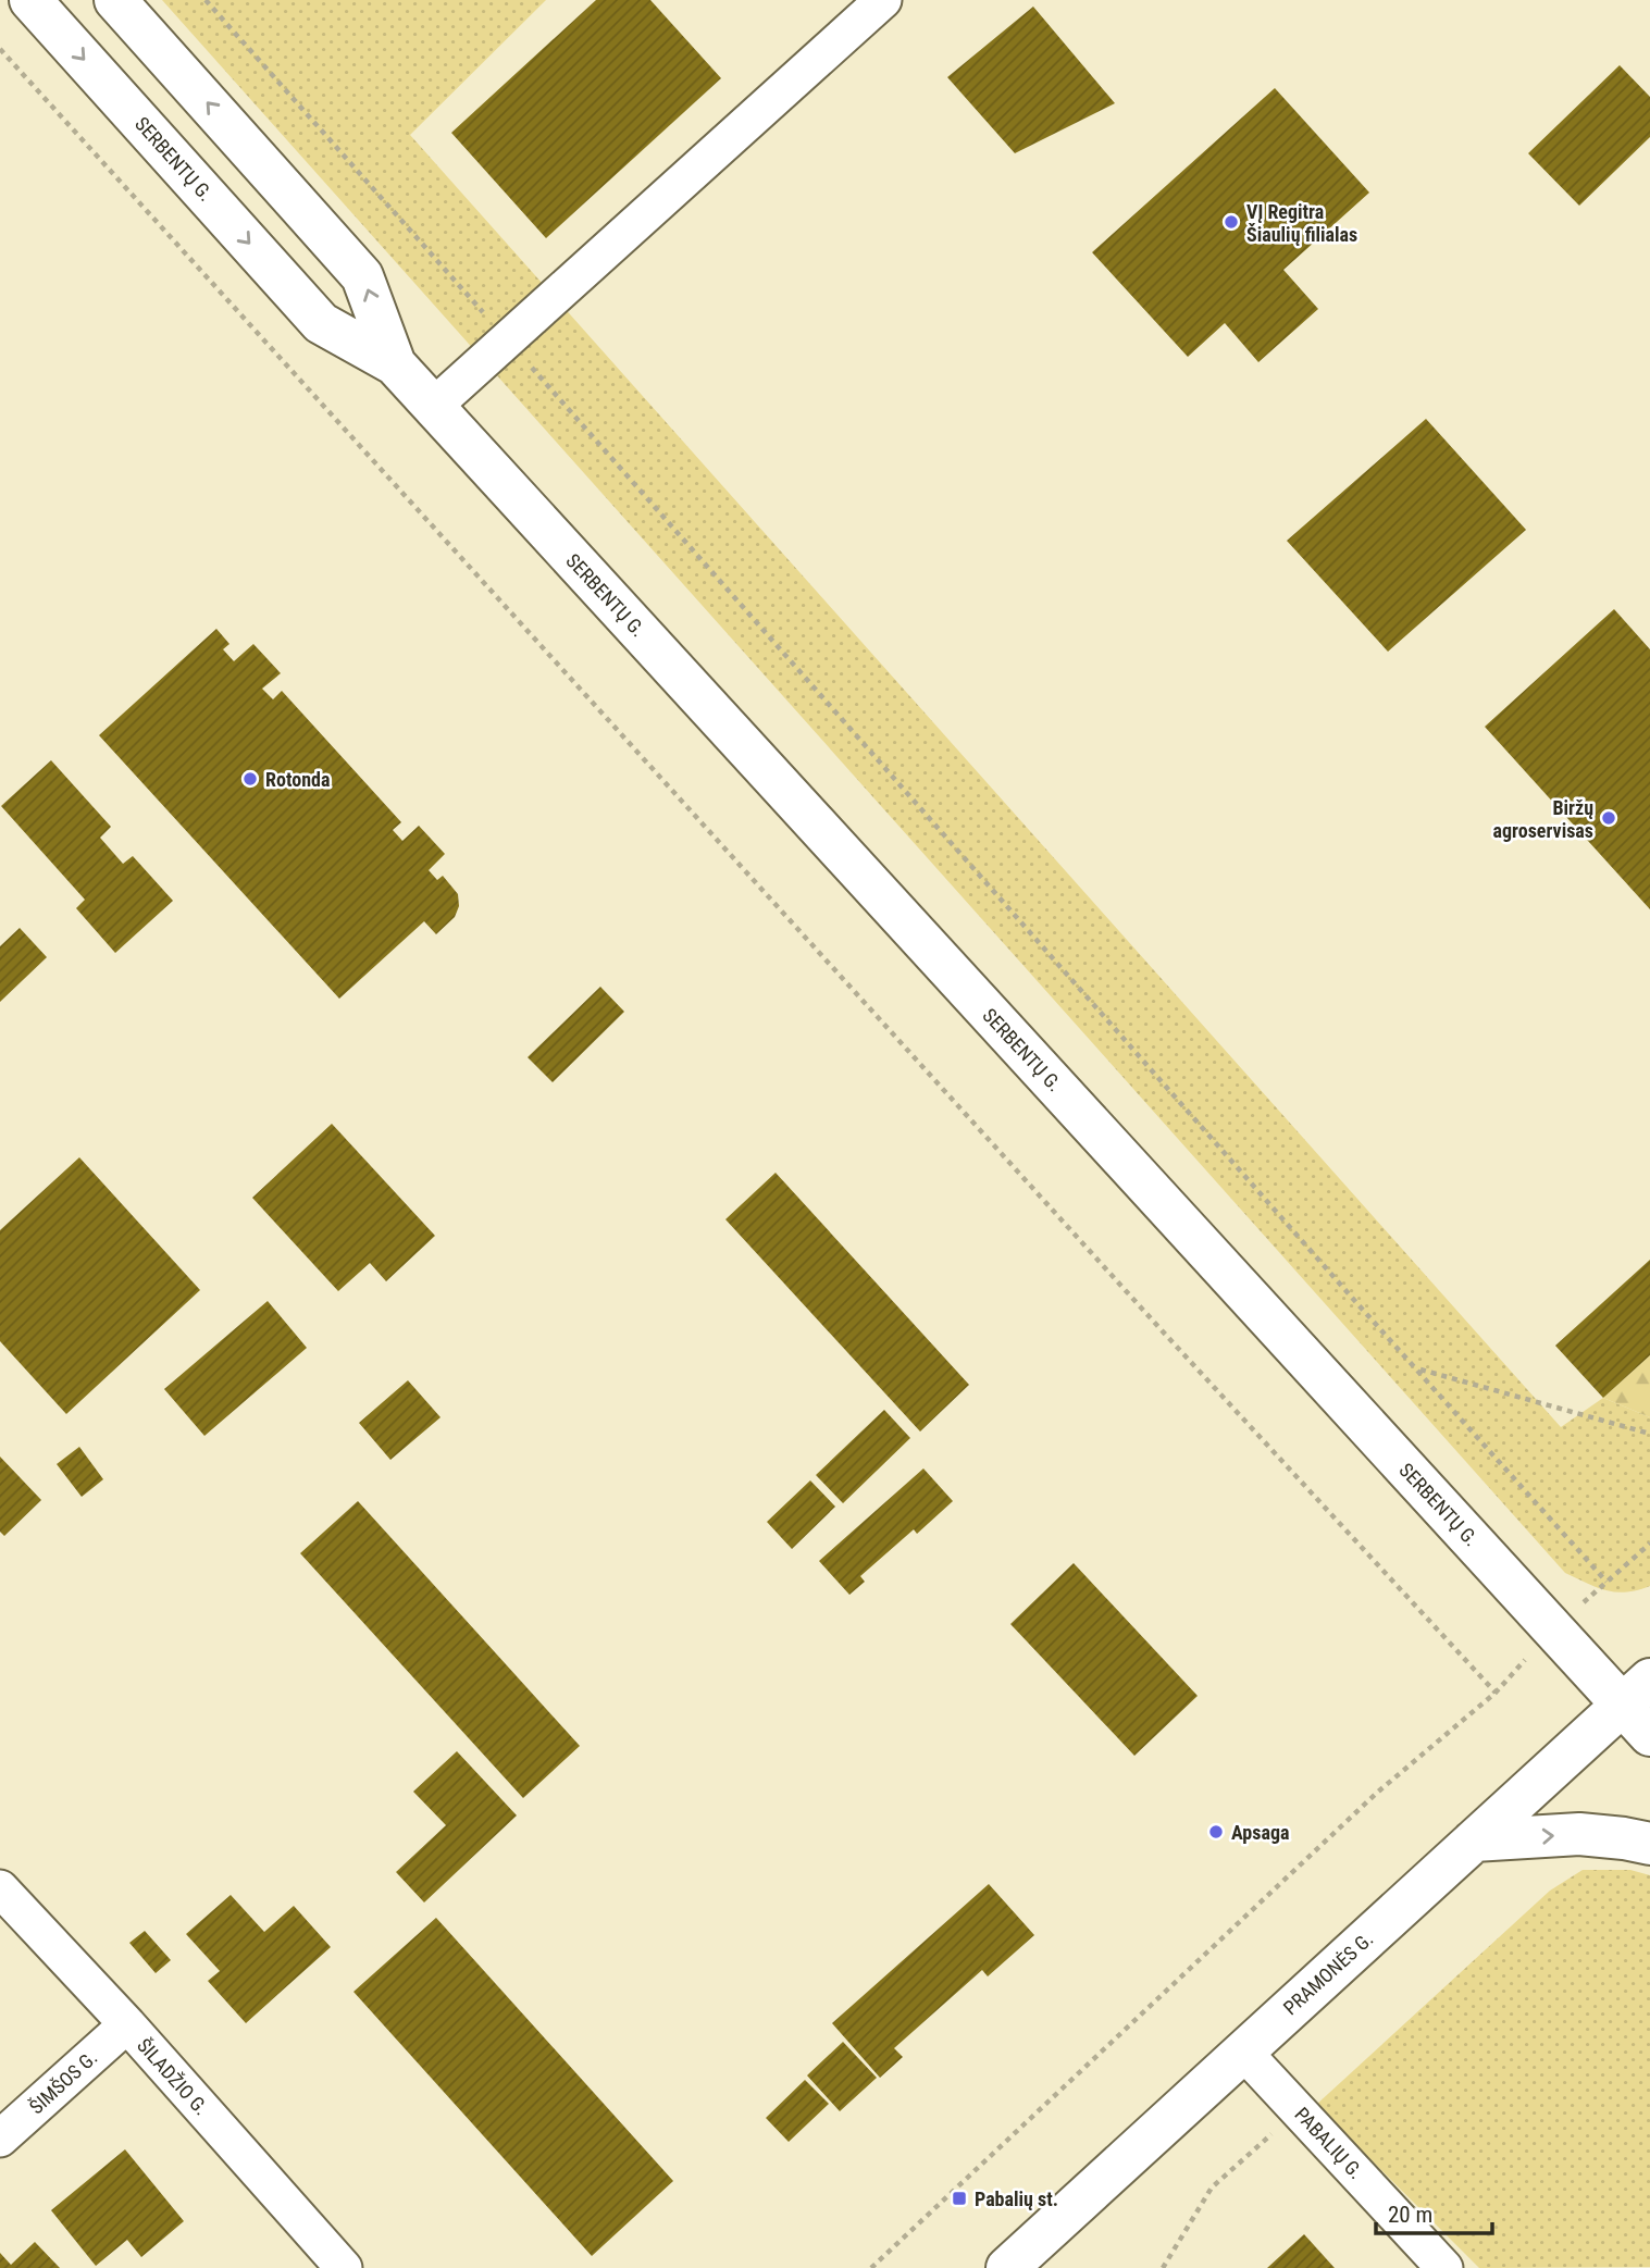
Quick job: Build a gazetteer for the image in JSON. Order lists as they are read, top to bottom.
{
  "streets": {
    "main road": ["SERBENTŲ G.", "PRAMONĖS G."],
    "street": ["ŠILADŽIO G.", "ŠIMŠOS G.", "PABALIŲ G."]
  },
  "crossings": [
    ["SERBENTŲ G.", "PRAMONĖS G."],
    ["PRAMONĖS G.", "PABALIŲ G."],
    ["ŠILADŽIO G.", "ŠIMŠOS G."]
  ],
  "places": {
    "other": [
      "VĮ Regitra Šiaulių filialas",
      "Rotonda",
      "Biržų agroservisas",
      "Apsaga"
    ],
    "transit": ["Pabalių st."]
  },
  "scale_bar": "20 m"
}
